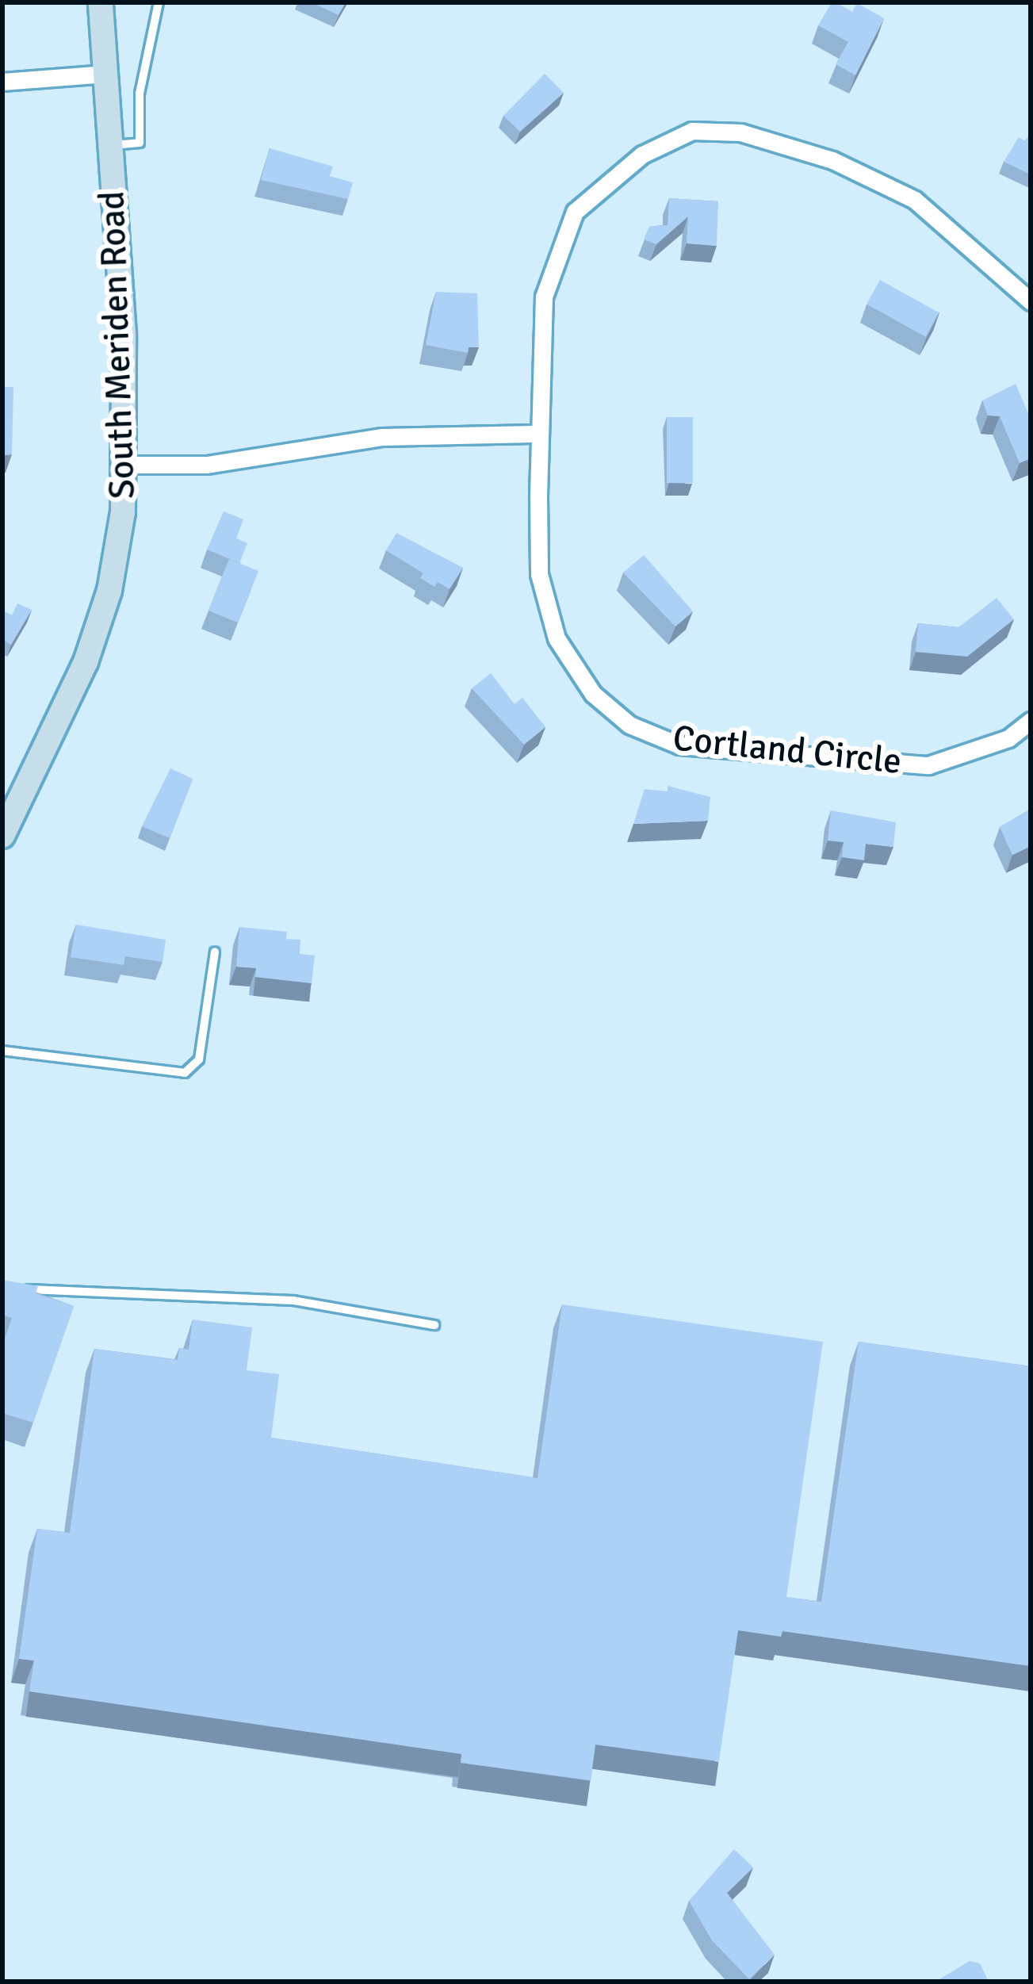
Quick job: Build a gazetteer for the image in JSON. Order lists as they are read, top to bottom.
{
  "streets": {
    "main road": ["South Meriden Road"],
    "street": ["Cortland Circle"]
  }
}
